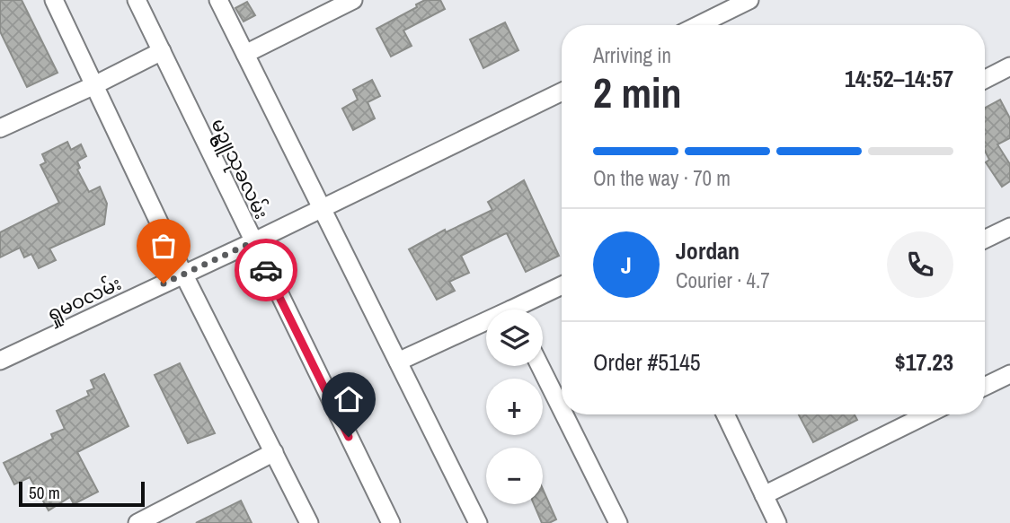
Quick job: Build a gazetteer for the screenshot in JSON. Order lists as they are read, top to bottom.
{
  "streets": {
    "street": ["မဥ္ဇူသုခလမ်း", "ရှုမဝလမ်း"]
  },
  "crossings": [
    ["မဥ္ဇူသုခလမ်း", "ရှုမဝလမ်း"]
  ],
  "scale_bar": "50 m",
  "page": {
    "heading": ["2 min", "Arriving in", "14:52–14:57"],
    "panel": [
      "Jordan",
      "Courier · 4.7",
      "Order #5145",
      "$17.23"
    ],
    "bar": "On the way · 70 m",
    "round": "J",
    "map_buttons": ["+", "−"],
    "scale": "50 m"
  }
}
